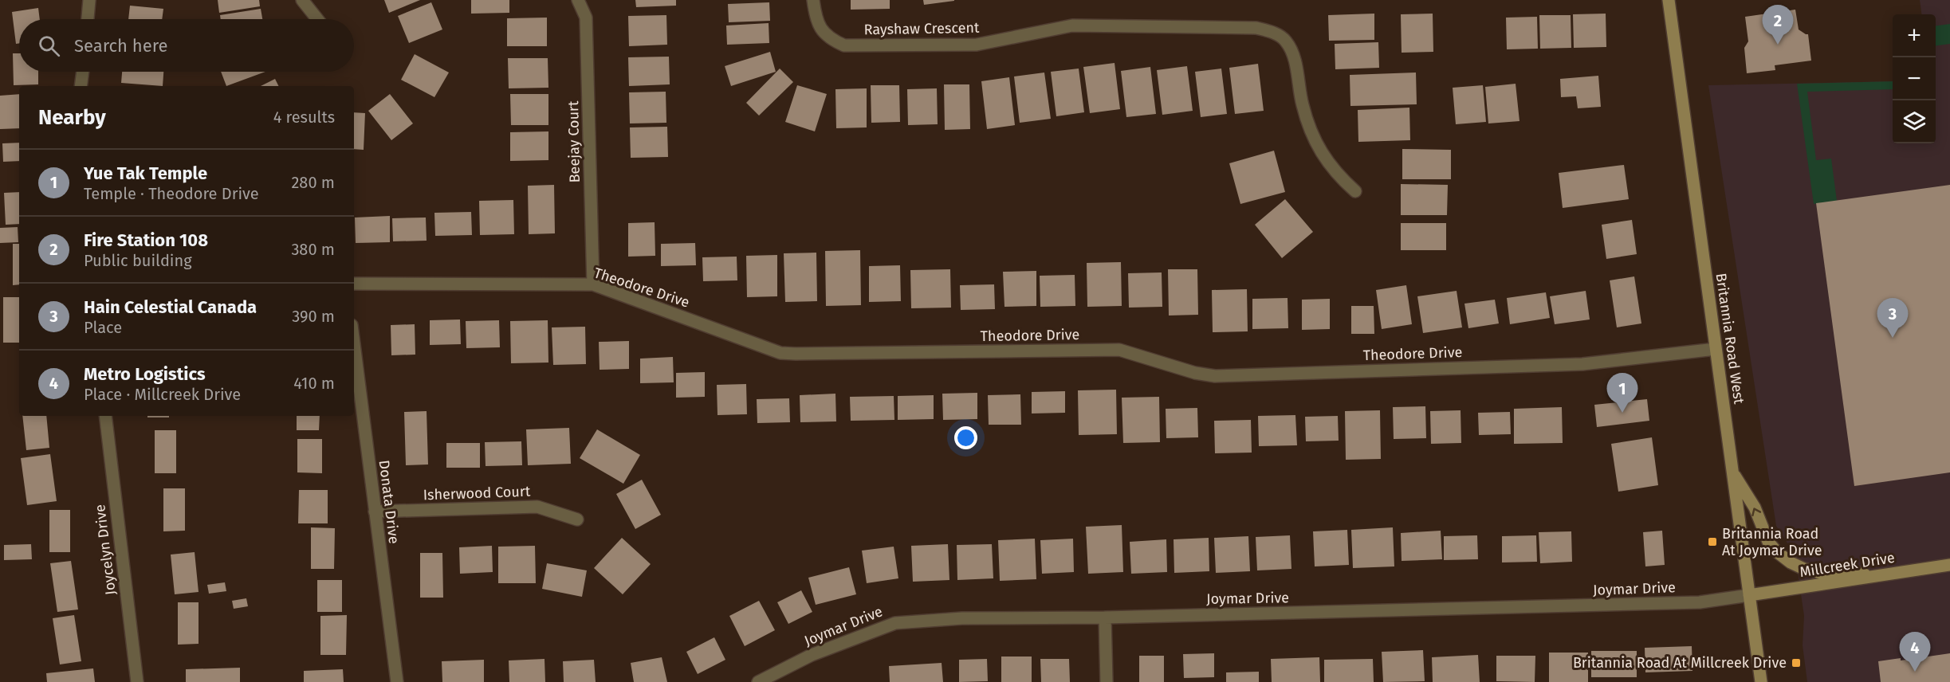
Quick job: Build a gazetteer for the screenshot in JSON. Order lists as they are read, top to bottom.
{
  "streets": {
    "main road": ["Britannia Road West", "Millcreek Drive"],
    "street": [
      "Rayshaw Crescent",
      "Beejay Court",
      "Theodore Drive",
      "Isherwood Court",
      "Donata Drive",
      "Joycelyn Drive",
      "Joymar Drive"
    ]
  },
  "crossings": [
    ["Beejay Court", "Theodore Drive"],
    ["Theodore Drive", "Britannia Road West"],
    ["Britannia Road West", "Millcreek Drive"],
    ["Britannia Road West", "Joymar Drive"],
    ["Isherwood Court", "Donata Drive"],
    ["Millcreek Drive", "Joymar Drive"]
  ],
  "places": {
    "transit": ["Britannia Road At Joymar Drive", "Britannia Road At Millcreek Drive"]
  },
  "page": {
    "pins": [
      "2",
      "3",
      "1",
      "4"
    ],
    "map_buttons": ["+", "−"],
    "search": "Search here",
    "heading": ["Nearby", "4 results"],
    "list": [
      {
        "mark": "1",
        "name": "Yue Tak Temple",
        "note": "Temple · Theodore Drive",
        "value": "280 m"
      },
      {
        "mark": "2",
        "name": "Fire Station 108",
        "note": "Public building",
        "value": "380 m"
      },
      {
        "mark": "3",
        "name": "Hain Celestial Canada",
        "note": "Place",
        "value": "390 m"
      },
      {
        "mark": "4",
        "name": "Metro Logistics",
        "note": "Place · Millcreek Drive",
        "value": "410 m"
      }
    ]
  }
}
